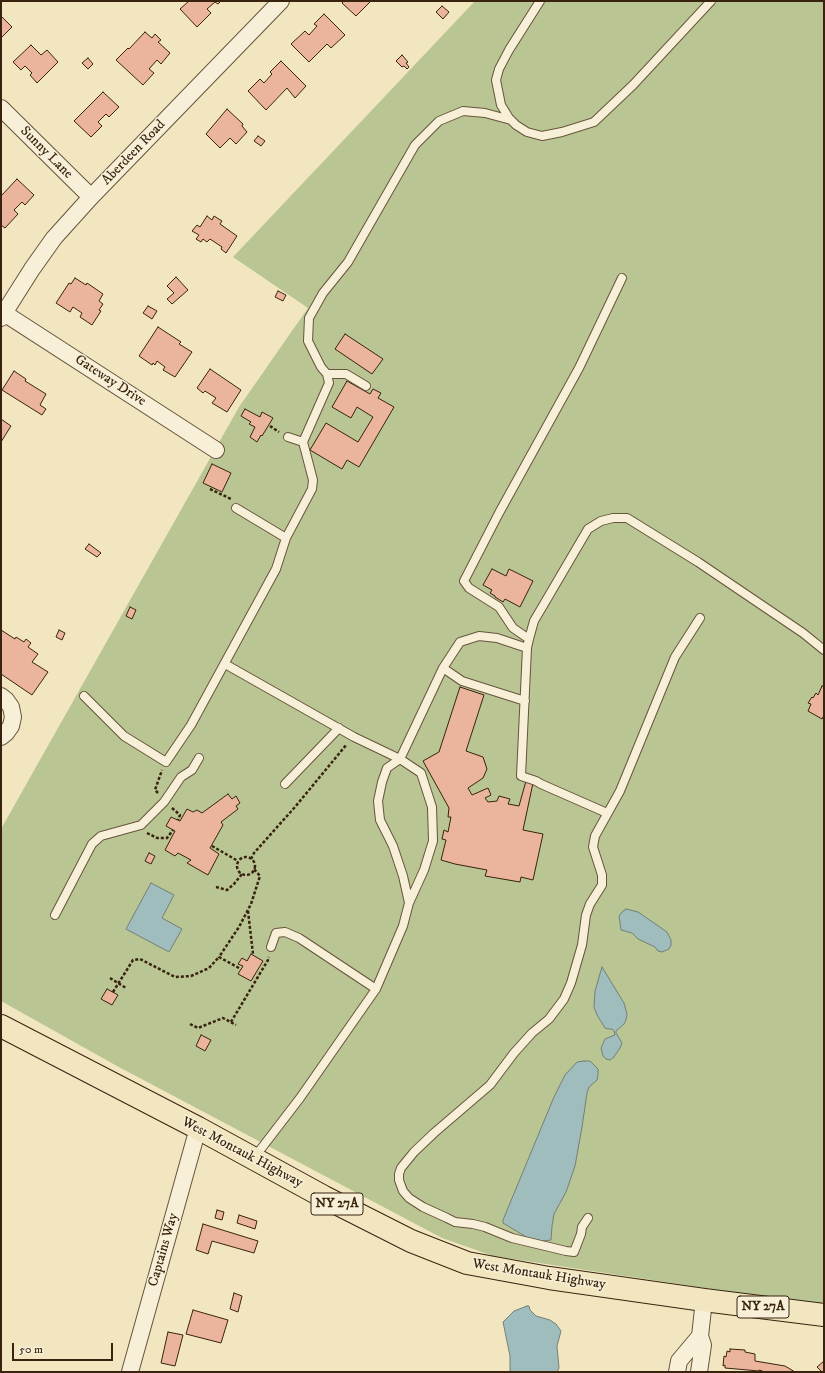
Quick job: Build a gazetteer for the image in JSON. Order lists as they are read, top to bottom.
{
  "streets": {
    "main road": ["West Montauk Highway", "NY 27A"],
    "street": [
      "Sunny Lane",
      "Aberdeen Road",
      "Gateway Drive",
      "Captains Way"
    ]
  },
  "crossings": [
    ["Sunny Lane", "Aberdeen Road"],
    ["Aberdeen Road", "Gateway Drive"],
    ["West Montauk Highway", "NY 27A"],
    ["West Montauk Highway", "Captains Way"]
  ],
  "scale_bar": "50 m"
}
